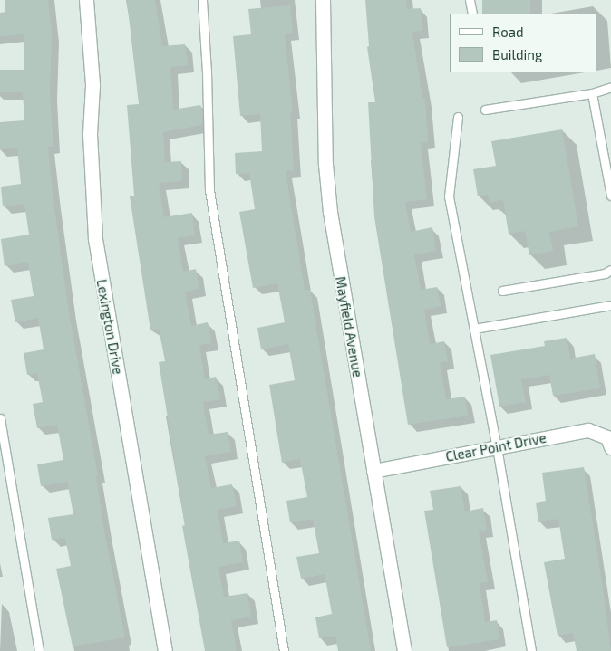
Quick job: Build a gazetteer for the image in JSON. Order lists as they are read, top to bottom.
{
  "streets": {
    "street": ["Lexington Drive", "Mayfield Avenue", "Clear Point Drive"]
  },
  "crossings": [
    ["Mayfield Avenue", "Clear Point Drive"]
  ],
  "legend": ["Road", "Building"]
}
